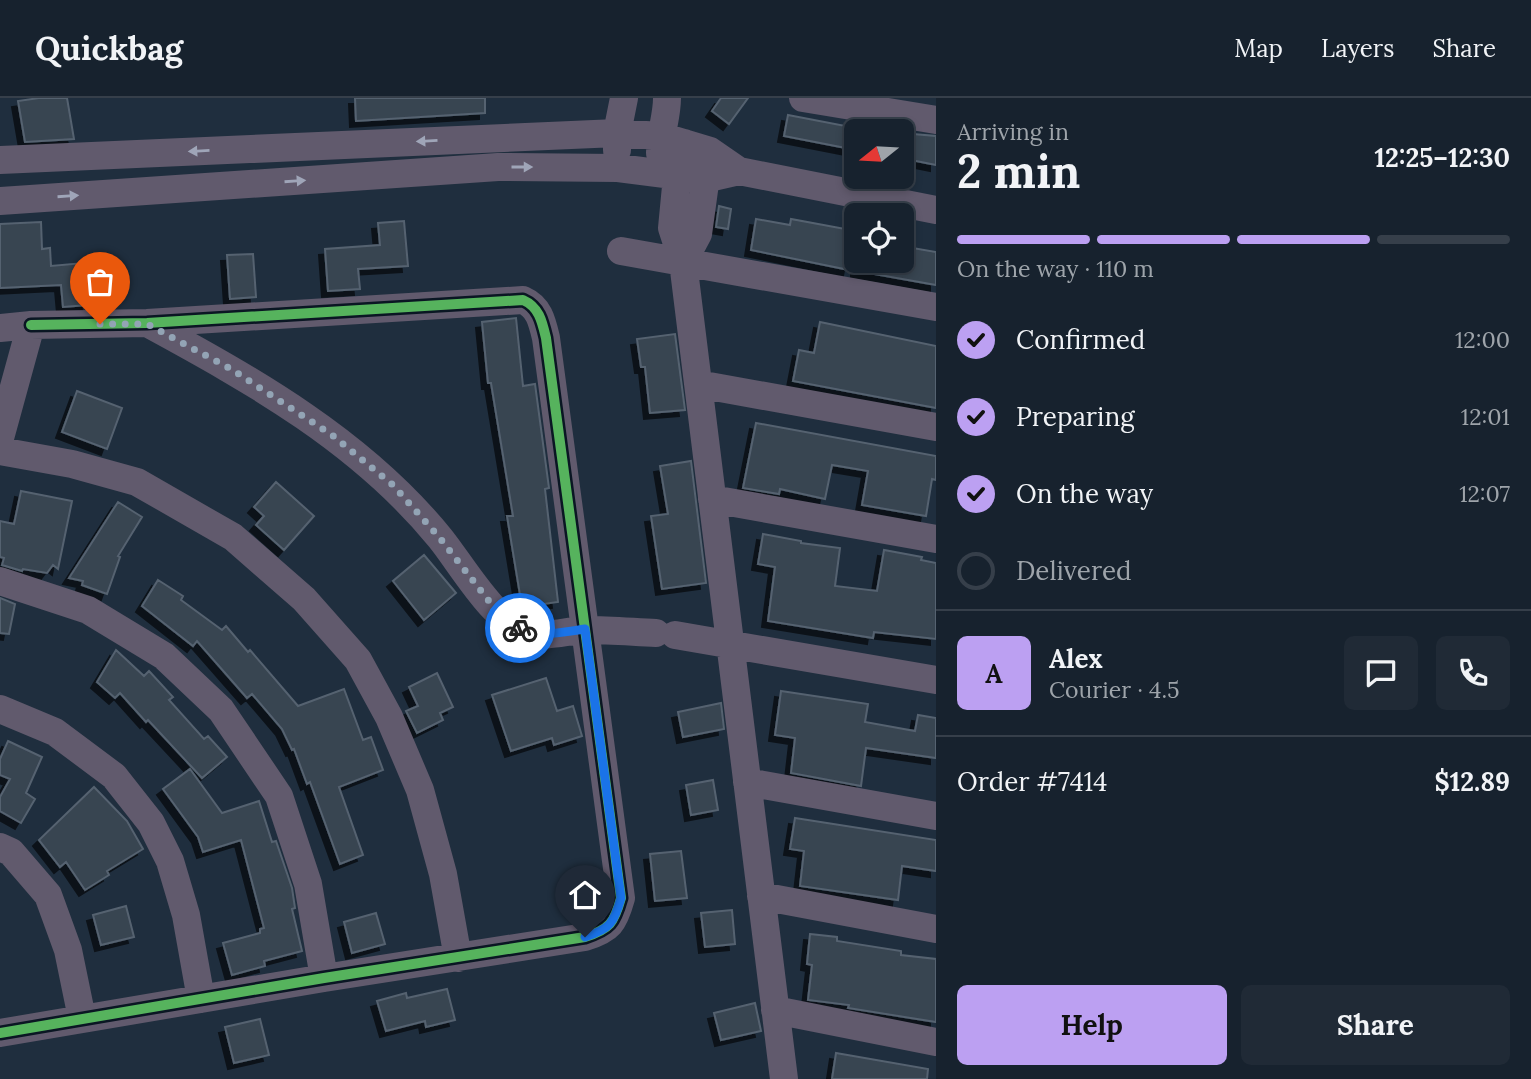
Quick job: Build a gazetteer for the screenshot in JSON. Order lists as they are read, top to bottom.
{
  "north": "left",
  "page": {
    "header": "Quickbag",
    "nav": ["Map", "Layers", "Share"],
    "heading": ["2 min", "Arriving in", "12:25–12:30"],
    "panel": [
      "Alex",
      "Courier · 4.5",
      "Order #7414",
      "$12.89"
    ],
    "bar": "On the way · 110 m",
    "list": [
      ["Confirmed", "12:00"],
      ["Preparing", "12:01"],
      ["On the way", "12:07"],
      "Delivered"
    ],
    "round": "A",
    "buttons": ["Help", "Share"]
  }
}
